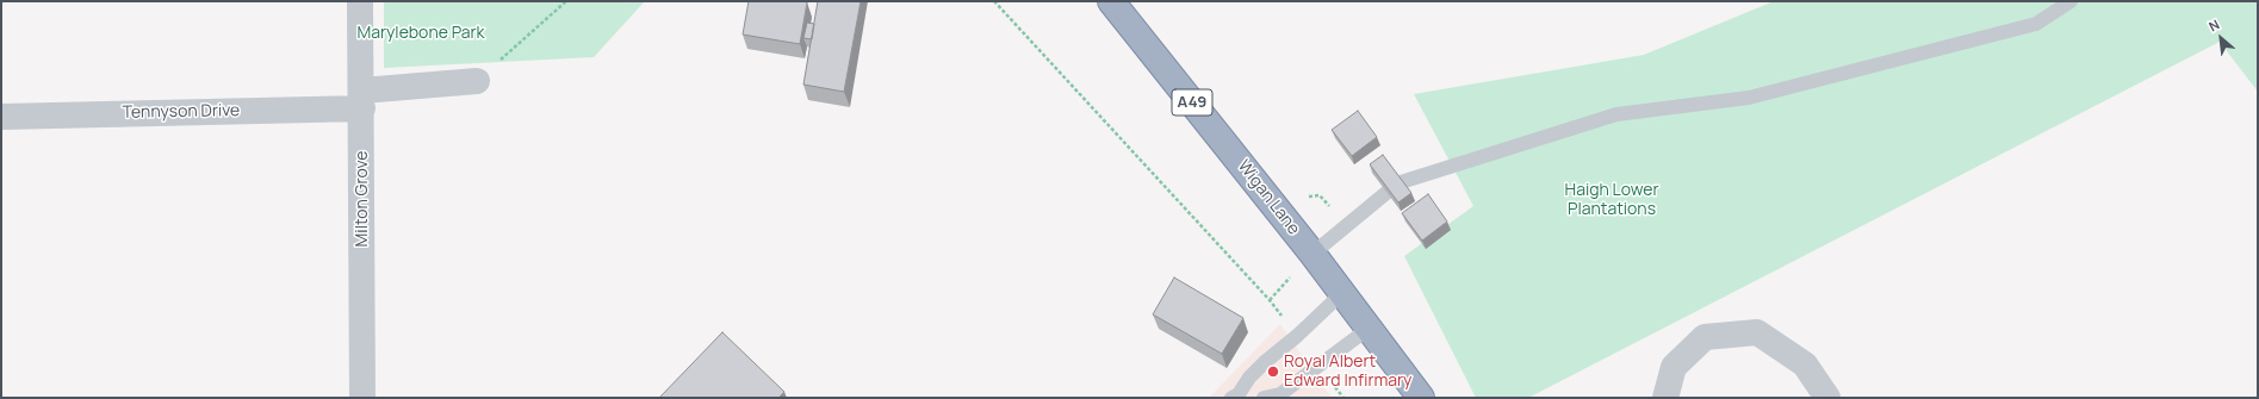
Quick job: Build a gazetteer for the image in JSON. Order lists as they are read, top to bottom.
{
  "streets": {
    "highway": ["A49", "Wigan Lane"],
    "street": ["Tennyson Drive", "Milton Grove"]
  },
  "crossings": [
    ["Tennyson Drive", "Milton Grove"]
  ],
  "parks": ["Marylebone Park", "Haigh Lower Plantations"],
  "places": ["Royal Albert Edward Infirmary"],
  "north": "top left"
}
